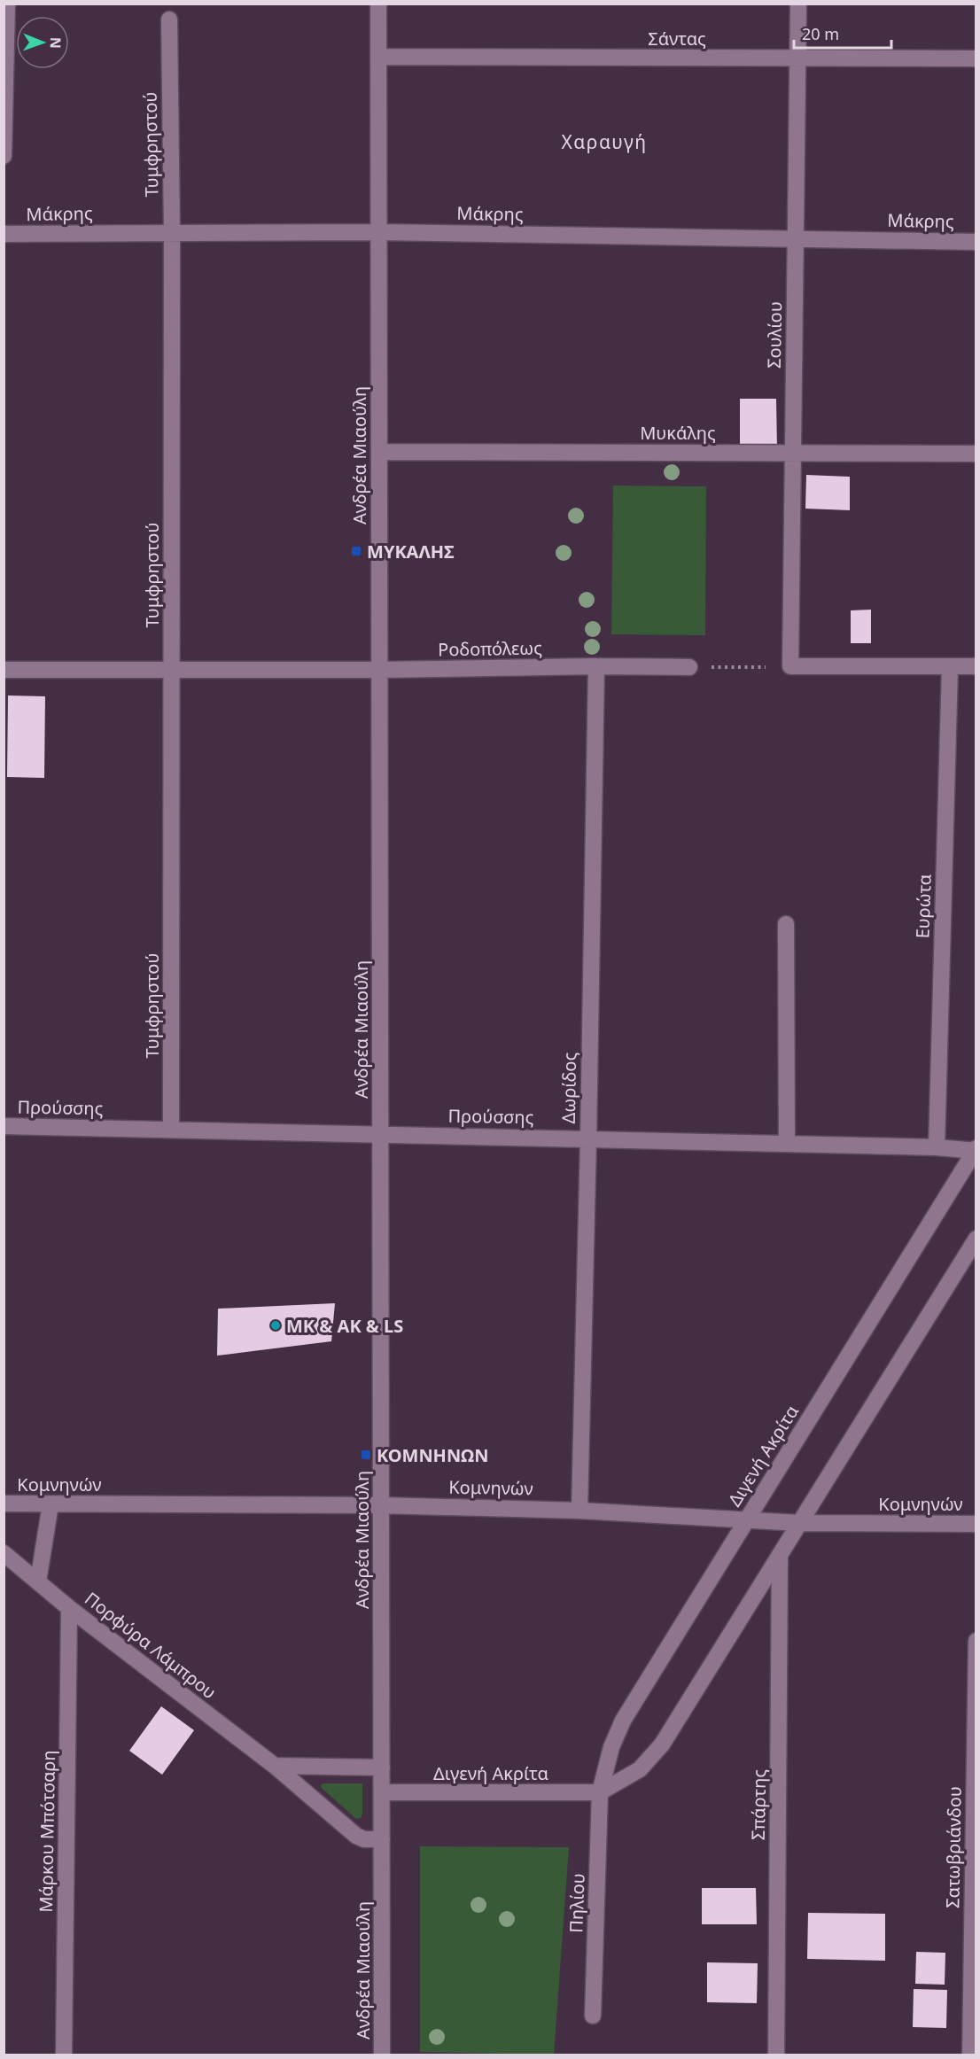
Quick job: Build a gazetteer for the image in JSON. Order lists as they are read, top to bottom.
{
  "streets": {
    "street": [
      "Σάντας",
      "Τυμφρηστού",
      "Μάκρης",
      "Σουλίου",
      "Μυκάλης",
      "Ανδρέα Μιαούλη",
      "Ροδοπόλεως",
      "Ευρώτα",
      "Δωρίδος",
      "Προύσσης",
      "Διγενή Ακρίτα",
      "Κομνηνών",
      "Πορφύρα Λάμπρου",
      "Σπάρτης",
      "Μάρκου Μπότσαρη",
      "Σατωβριάνδου",
      "Πηλίου"
    ]
  },
  "crossings": [
    ["Σάντας", "Σουλίου"],
    ["Σάντας", "Ανδρέα Μιαούλη"],
    ["Τυμφρηστού", "Μάκρης"],
    ["Τυμφρηστού", "Ροδοπόλεως"],
    ["Τυμφρηστού", "Προύσσης"],
    ["Μάκρης", "Σουλίου"],
    ["Μάκρης", "Ανδρέα Μιαούλη"],
    ["Σουλίου", "Μυκάλης"],
    ["Μυκάλης", "Ανδρέα Μιαούλη"],
    ["Ανδρέα Μιαούλη", "Ροδοπόλεως"],
    ["Ανδρέα Μιαούλη", "Προύσσης"],
    ["Ανδρέα Μιαούλη", "Διγενή Ακρίτα"],
    ["Ανδρέα Μιαούλη", "Κομνηνών"],
    ["Ανδρέα Μιαούλη", "Πορφύρα Λάμπρου"],
    ["Ροδοπόλεως", "Δωρίδος"],
    ["Ευρώτα", "Προύσσης"],
    ["Δωρίδος", "Προύσσης"],
    ["Δωρίδος", "Κομνηνών"],
    ["Προύσσης", "Διγενή Ακρίτα"],
    ["Διγενή Ακρίτα", "Κομνηνών"],
    ["Διγενή Ακρίτα", "Σπάρτης"],
    ["Διγενή Ακρίτα", "Πηλίου"],
    ["Πορφύρα Λάμπρου", "Μάρκου Μπότσαρη"]
  ],
  "districts": ["Χαραυγή"],
  "places": {
    "transit": ["ΜΥΚΑΛΗΣ", "ΚΟΜΝΗΝΩΝ"],
    "other": ["MK & AK & LS"]
  },
  "scale_bar": "20 m",
  "north": "right"
}
